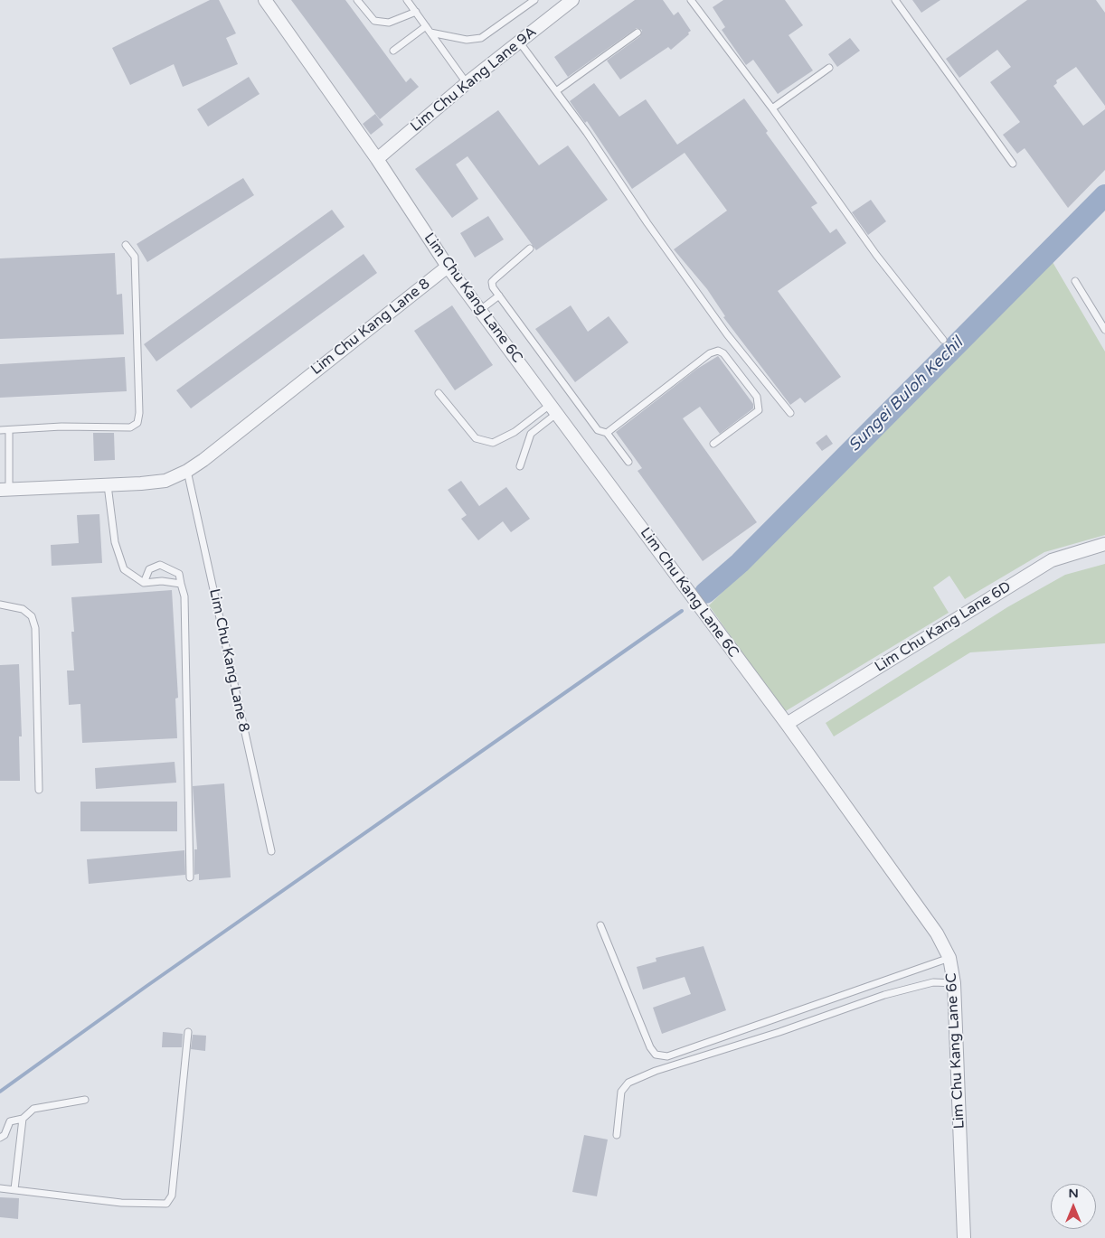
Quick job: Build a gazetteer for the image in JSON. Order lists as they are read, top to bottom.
{
  "streets": {
    "street": [
      "Lim Chu Kang Lane 9A",
      "Lim Chu Kang Lane 6C",
      "Lim Chu Kang Lane 8",
      "Lim Chu Kang Lane 6D"
    ]
  },
  "crossings": [
    ["Lim Chu Kang Lane 9A", "Lim Chu Kang Lane 6C"],
    ["Lim Chu Kang Lane 6C", "Lim Chu Kang Lane 8"],
    ["Lim Chu Kang Lane 6C", "Lim Chu Kang Lane 6D"]
  ],
  "water": ["Sungei Buloh Kechil"],
  "north": "top"
}
